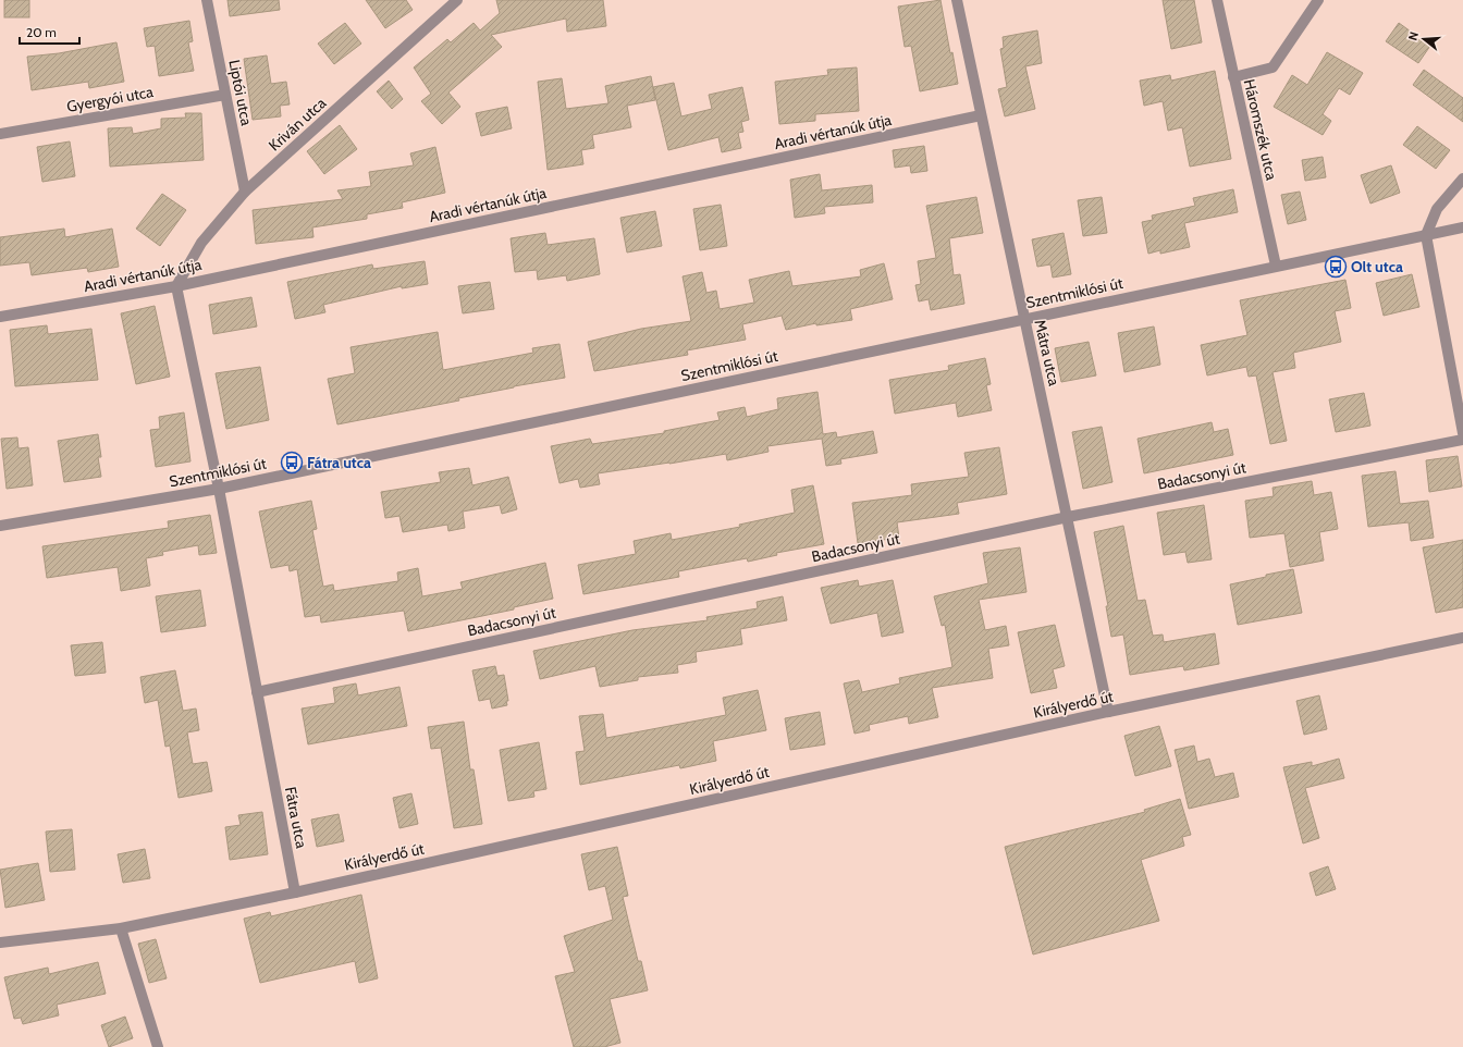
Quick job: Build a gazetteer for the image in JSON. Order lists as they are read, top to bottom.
{
  "streets": {
    "street": [
      "Liptói utca",
      "Gyergyói utca",
      "Kriván utca",
      "Háromszék utca",
      "Aradi vértanúk útja",
      "Szentmiklósi út",
      "Mátra utca",
      "Badacsonyi út",
      "Királyerdő út",
      "Fátra utca"
    ]
  },
  "crossings": [
    ["Liptói utca", "Gyergyói utca"],
    ["Liptói utca", "Kriván utca"],
    ["Kriván utca", "Aradi vértanúk útja"],
    ["Kriván utca", "Fátra utca"],
    ["Háromszék utca", "Szentmiklósi út"],
    ["Aradi vértanúk útja", "Mátra utca"],
    ["Aradi vértanúk útja", "Fátra utca"],
    ["Szentmiklósi út", "Mátra utca"],
    ["Szentmiklósi út", "Fátra utca"],
    ["Mátra utca", "Badacsonyi út"],
    ["Mátra utca", "Királyerdő út"],
    ["Badacsonyi út", "Fátra utca"],
    ["Királyerdő út", "Fátra utca"]
  ],
  "places": {
    "bus stop": ["Olt utca", "Fátra utca"]
  },
  "scale_bar": "20 m",
  "north": "left"
}
